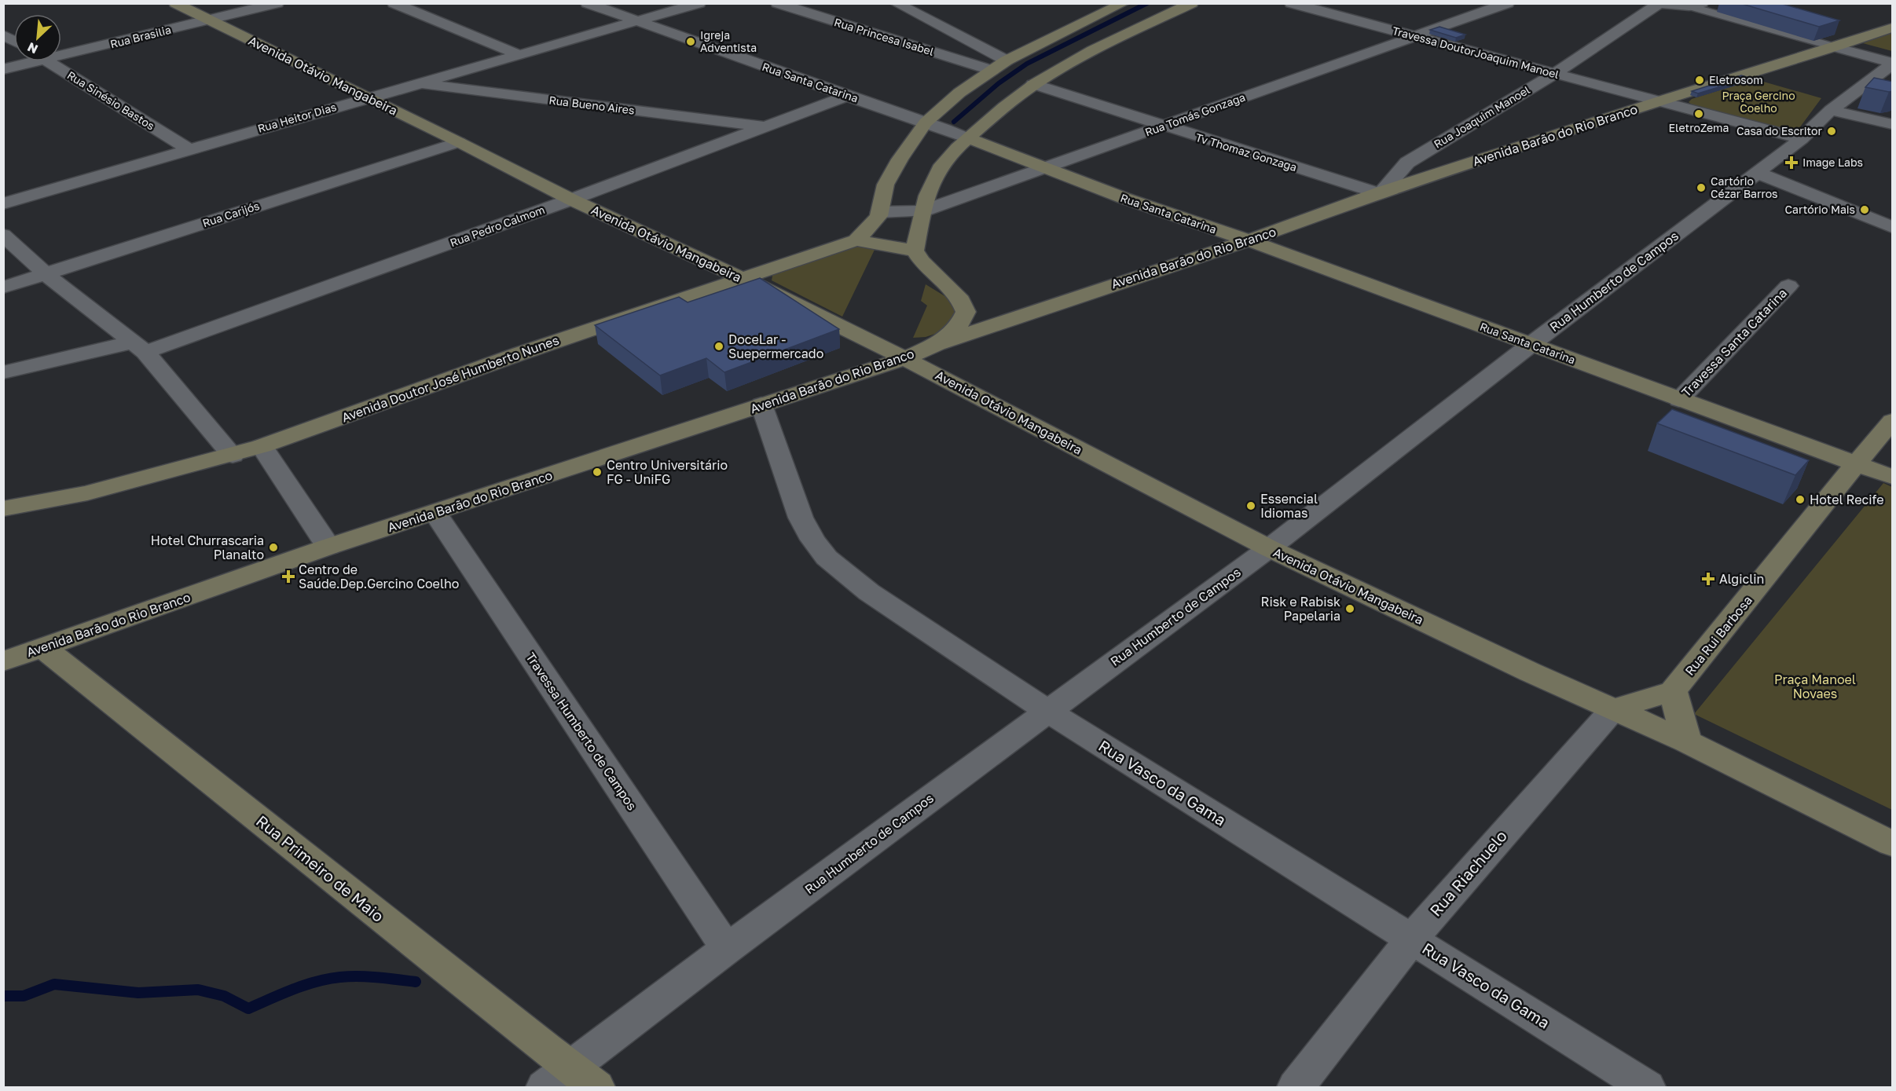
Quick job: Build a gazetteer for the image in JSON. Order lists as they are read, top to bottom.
{
  "streets": {
    "main road": [
      "Avenida Otávio Mangabeira",
      "Rua Santa Catarina",
      "Avenida Barão do Rio Branco",
      "Avenida Doutor José Humberto Nunes",
      "Rua Rui Barbosa",
      "Rua Primeiro de Maio"
    ],
    "street": [
      "Rua Brasilia",
      "Rua Princesa Isabel",
      "Travessa DoutorJoaquim Manoel",
      "Rua Sinésio Bastos",
      "Rua Bueno Aires",
      "Rua Tomás Gonzaga",
      "Rua Joaquim Manoel",
      "Rua Heitor Dias",
      "Tv Thomaz Gonzaga",
      "Rua Carijós",
      "Rua Pedro Calmom",
      "Rua Humberto de Campos",
      "Travessa Santa Catarina",
      "Travessa Humberto de Campos",
      "Rua Vasco da Gama",
      "Rua Riachuelo"
    ]
  },
  "crossings": [
    ["Rua Brasilia", "Avenida Otávio Mangabeira"],
    ["Travessa DoutorJoaquim Manoel", "Rua Tomás Gonzaga"],
    ["Travessa DoutorJoaquim Manoel", "Rua Joaquim Manoel"],
    ["Travessa DoutorJoaquim Manoel", "Avenida Barão do Rio Branco"],
    ["Avenida Otávio Mangabeira", "Rua Heitor Dias"],
    ["Avenida Otávio Mangabeira", "Avenida Barão do Rio Branco"],
    ["Avenida Otávio Mangabeira", "Rua Carijós"],
    ["Avenida Otávio Mangabeira", "Rua Pedro Calmom"],
    ["Avenida Otávio Mangabeira", "Rua Humberto de Campos"],
    ["Avenida Otávio Mangabeira", "Avenida Doutor José Humberto Nunes"],
    ["Avenida Otávio Mangabeira", "Rua Riachuelo"],
    ["Rua Santa Catarina", "Rua Tomás Gonzaga"],
    ["Rua Santa Catarina", "Rua Heitor Dias"],
    ["Rua Santa Catarina", "Avenida Barão do Rio Branco"],
    ["Rua Santa Catarina", "Rua Pedro Calmom"],
    ["Rua Santa Catarina", "Rua Humberto de Campos"],
    ["Rua Santa Catarina", "Travessa Santa Catarina"],
    ["Rua Santa Catarina", "Rua Rui Barbosa"],
    ["Rua Sinésio Bastos", "Rua Heitor Dias"],
    ["Rua Bueno Aires", "Rua Heitor Dias"],
    ["Rua Bueno Aires", "Rua Pedro Calmom"],
    ["Rua Tomás Gonzaga", "Tv Thomaz Gonzaga"],
    ["Rua Tomás Gonzaga", "Avenida Doutor José Humberto Nunes"],
    ["Rua Joaquim Manoel", "Avenida Barão do Rio Branco"],
    ["Rua Joaquim Manoel", "Tv Thomaz Gonzaga"],
    ["Avenida Barão do Rio Branco", "Tv Thomaz Gonzaga"],
    ["Avenida Barão do Rio Branco", "Travessa Humberto de Campos"],
    ["Avenida Barão do Rio Branco", "Rua Vasco da Gama"],
    ["Avenida Barão do Rio Branco", "Rua Primeiro de Maio"],
    ["Rua Humberto de Campos", "Travessa Humberto de Campos"],
    ["Rua Humberto de Campos", "Rua Vasco da Gama"],
    ["Rua Humberto de Campos", "Rua Primeiro de Maio"],
    ["Rua Vasco da Gama", "Rua Riachuelo"]
  ],
  "parks": ["Praça Gercino Coelho", "Praça Manoel Novaes"],
  "places": {
    "other": [
      "Igreja Adventista",
      "Eletrosom",
      "EletroZema",
      "Casa do Escritor",
      "Cartório Cézar Barros",
      "Cartório Mais",
      "DoceLar - Suepermercado",
      "Centro Universitário FG - UniFG",
      "Hotel Recife",
      "Essencial Idiomas",
      "Hotel Churrascaria Planalto",
      "Risk e Rabisk Papelaria"
    ],
    "health": ["Image Labs", "Centro de Saúde.Dep.Gercino Coelho", "Algiclin"]
  },
  "north": "bottom left"
}
